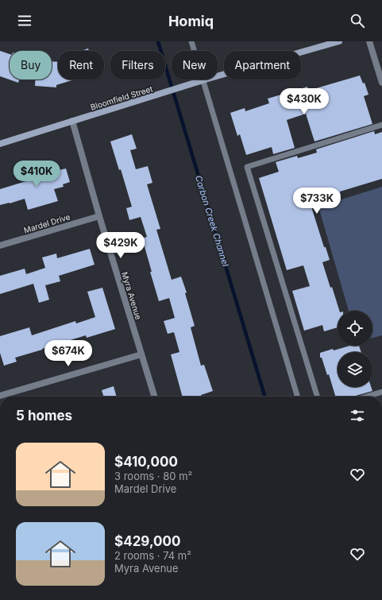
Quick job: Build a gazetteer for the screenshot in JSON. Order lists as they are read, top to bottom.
{
  "streets": {
    "street": ["Bloomfield Street", "Mardel Drive", "Myra Avenue"]
  },
  "crossings": [
    ["Bloomfield Street", "Myra Avenue"],
    ["Mardel Drive", "Myra Avenue"]
  ],
  "water": ["Carbon Creek Channel"],
  "page": {
    "header": "Homiq",
    "chip": [
      "Buy",
      "Rent",
      "Filters",
      "New",
      "Apartment"
    ],
    "price": [
      "$430K",
      "$410K",
      "$733K",
      "$429K",
      "$674K"
    ],
    "heading": "5 homes",
    "list": [
      {
        "name": "$410,000",
        "note": "3 rooms · 80 m² · Mardel Drive"
      },
      {
        "name": "$429,000",
        "note": "2 rooms · 74 m² · Myra Avenue"
      }
    ]
  }
}
